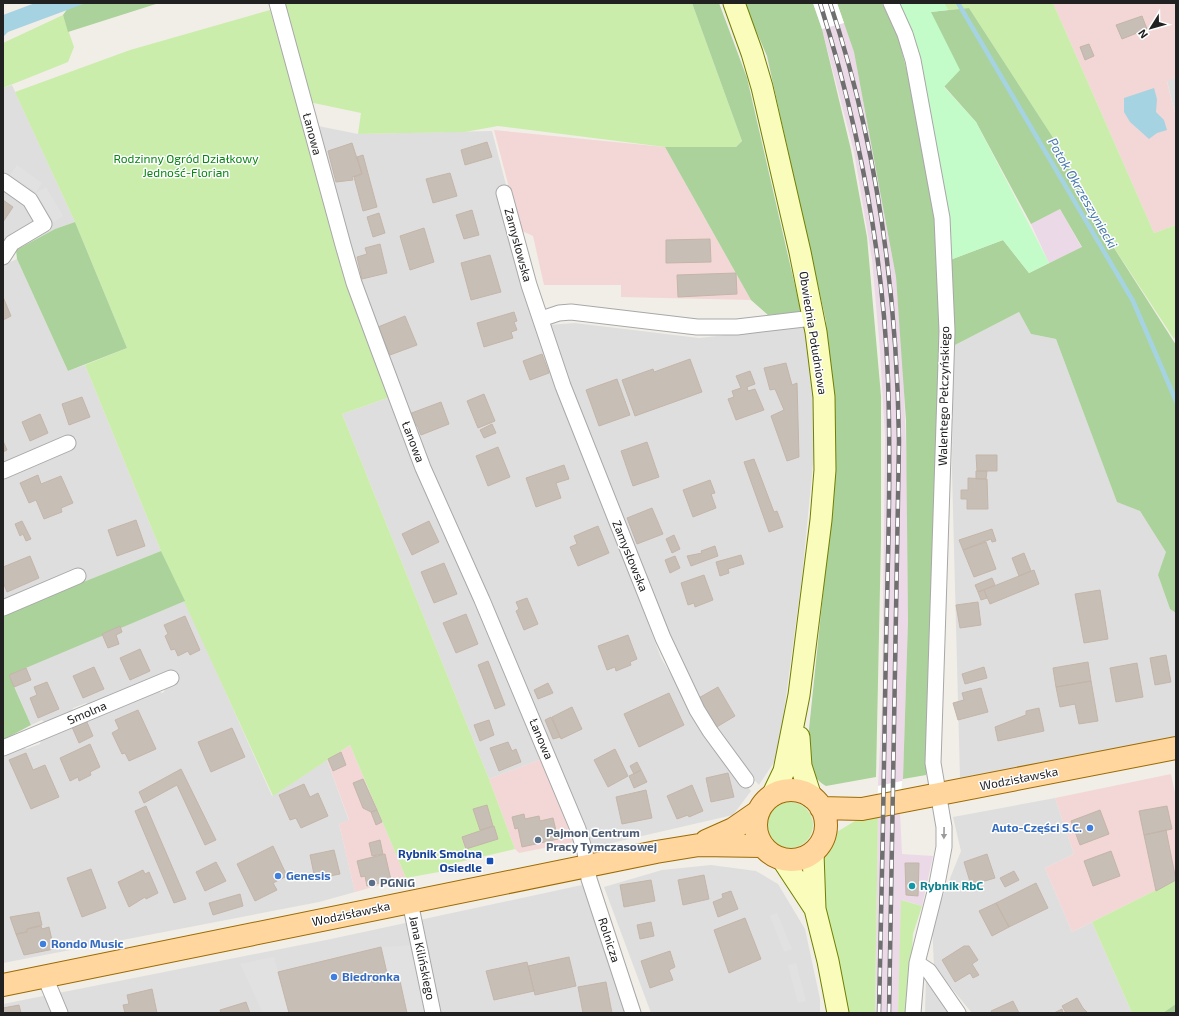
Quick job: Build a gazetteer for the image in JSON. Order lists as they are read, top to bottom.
{
  "streets": {
    "main road": ["Obwiednia Południowa", "Wodzisławska"],
    "street": [
      "Łanowa",
      "Zamysłowska",
      "Walentego Pełczyńskiego",
      "Smolna",
      "Rolnicza",
      "Jana Kilińskiego"
    ]
  },
  "crossings": [
    ["Łanowa", "Wodzisławska"],
    ["Łanowa", "Rolnicza"],
    ["Obwiednia Południowa", "Wodzisławska"],
    ["Walentego Pełczyńskiego", "Wodzisławska"],
    ["Wodzisławska", "Rolnicza"],
    ["Wodzisławska", "Jana Kilińskiego"]
  ],
  "water": ["Potok Okrzeszyniecki"],
  "parks": ["Rodzinny Ogród Działkowy Jedność-Florian"],
  "places": {
    "other": [
      "Auto-Części S.C.",
      "Pajmon Centrum Pracy Tymczasowej",
      "Genesis",
      "PGNiG",
      "Rybnik RbC",
      "Rondo Music",
      "Biedronka"
    ],
    "transit": ["Rybnik Smolna Osiedle"]
  },
  "north": "bottom left"
}
